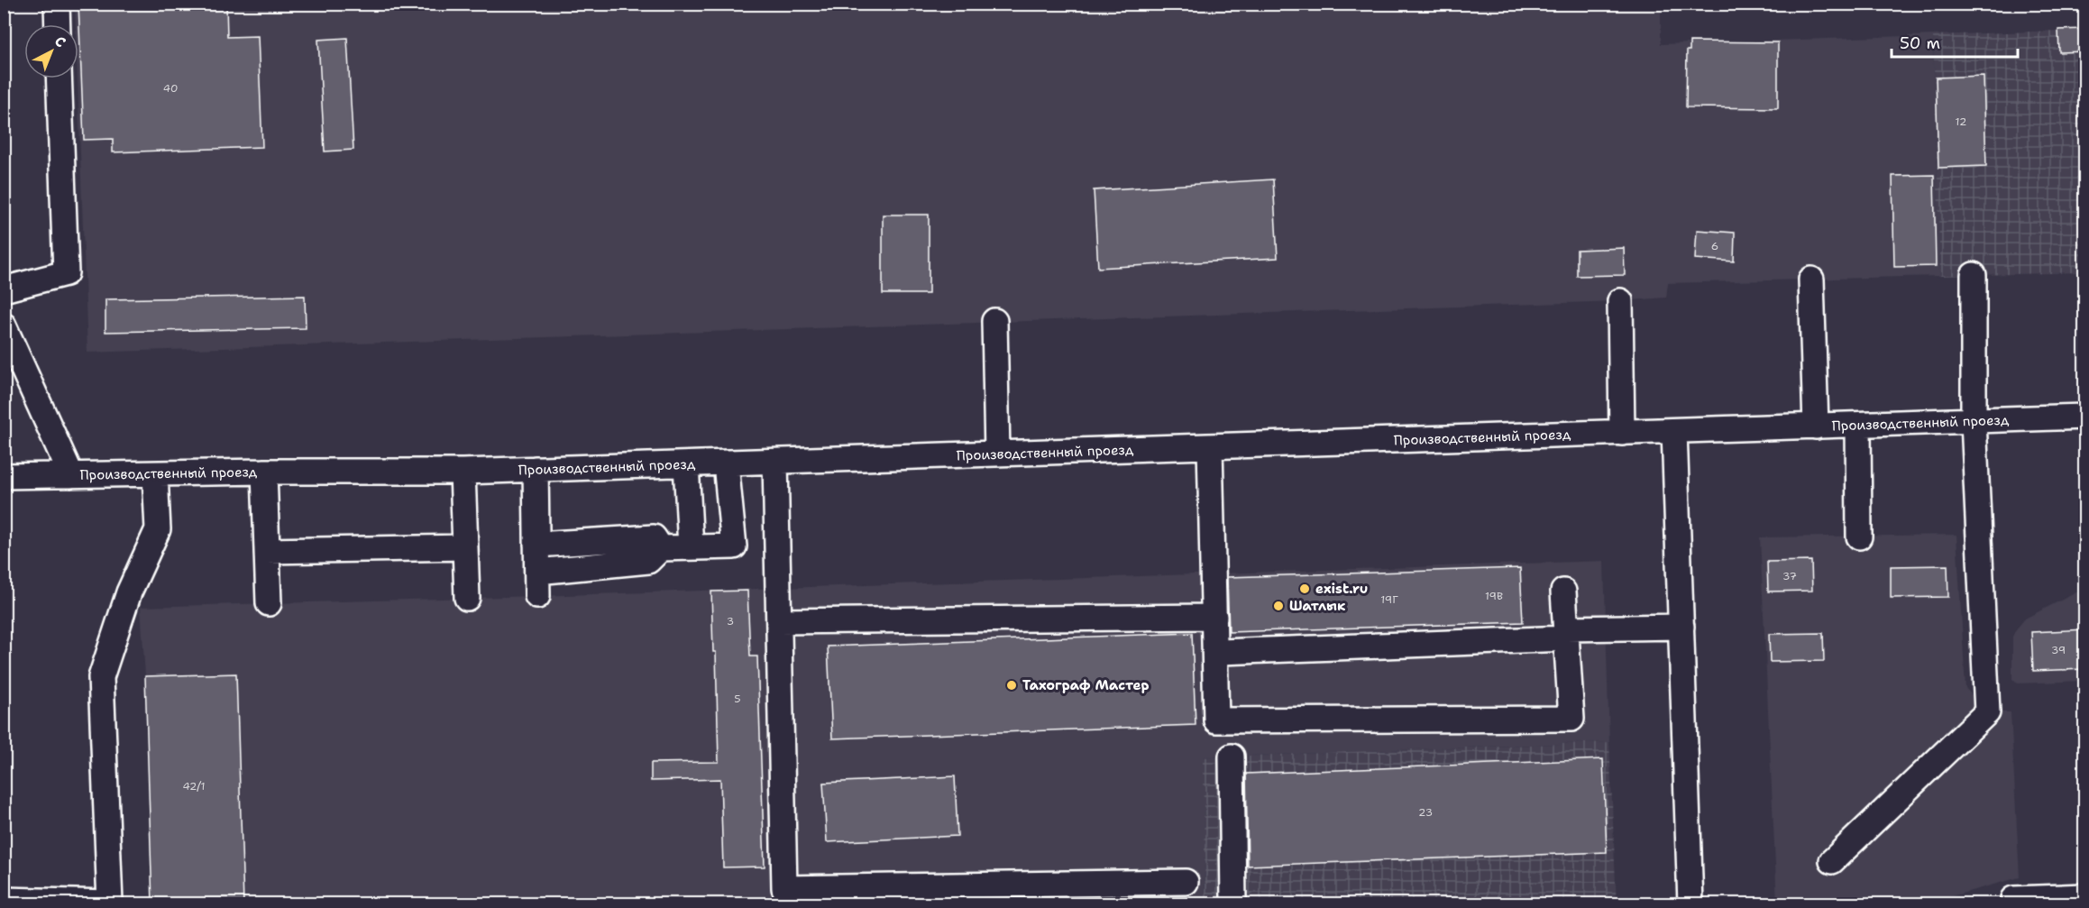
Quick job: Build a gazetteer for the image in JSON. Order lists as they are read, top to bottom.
{
  "streets": {
    "street": ["Производственный проезд"]
  },
  "places": ["exist.ru", "Шатлык", "Тахограф Мастер"],
  "house_numbers": [
    "40",
    "12",
    "6",
    "37",
    "19В",
    "19Г",
    "3",
    "39",
    "5",
    "42/1",
    "23"
  ],
  "scale_bar": "50 m",
  "north": "top right"
}
